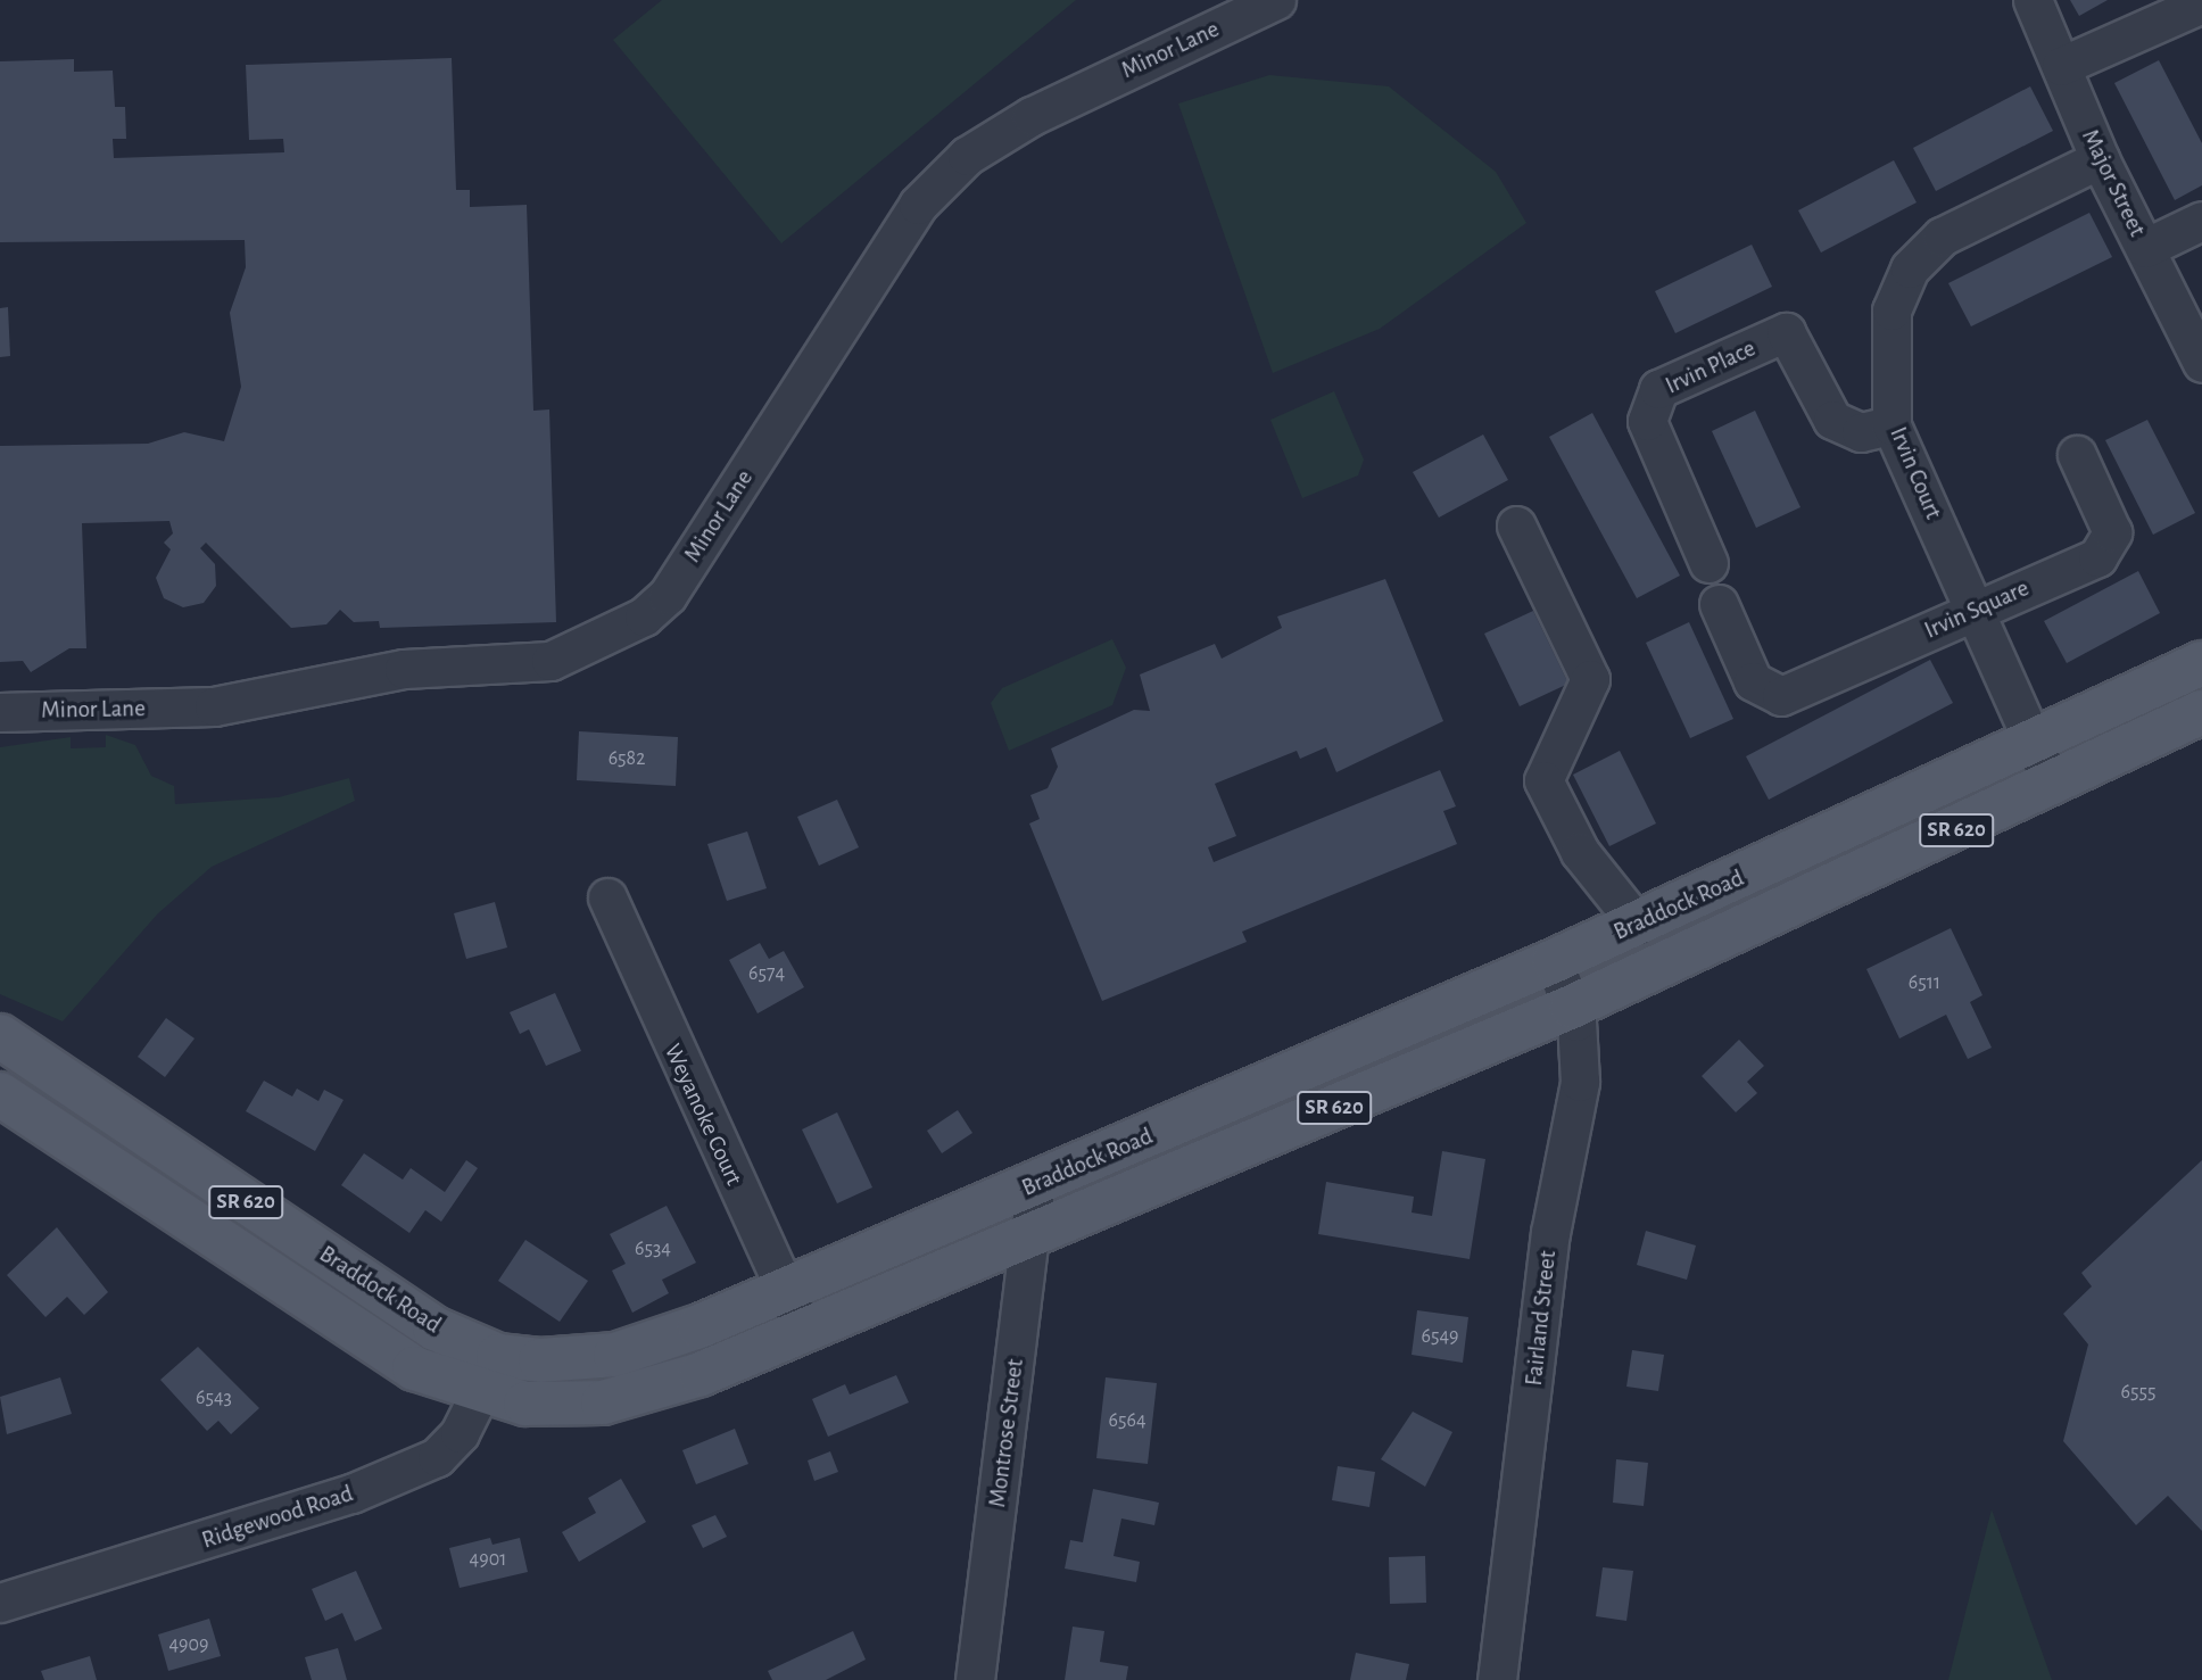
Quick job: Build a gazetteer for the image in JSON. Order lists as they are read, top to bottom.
{
  "streets": {
    "main road": ["SR 620", "Braddock Road"],
    "street": [
      "Minor Lane",
      "Major Street",
      "Irvin Place",
      "Irvin Court",
      "Irvin Square",
      "Weyanoke Court",
      "Fairland Street",
      "Montrose Street",
      "Ridgewood Road"
    ]
  },
  "crossings": [
    ["Major Street", "Irvin Court"],
    ["Irvin Place", "Irvin Court"],
    ["Irvin Court", "Irvin Square"],
    ["Irvin Court", "Braddock Road"],
    ["Braddock Road", "Weyanoke Court"],
    ["Braddock Road", "Fairland Street"],
    ["Braddock Road", "Montrose Street"],
    ["Braddock Road", "Ridgewood Road"]
  ],
  "house_numbers": [
    "6582",
    "6574",
    "6511",
    "6534",
    "6549",
    "6555",
    "6543",
    "6564",
    "4901",
    "4909"
  ]
}
